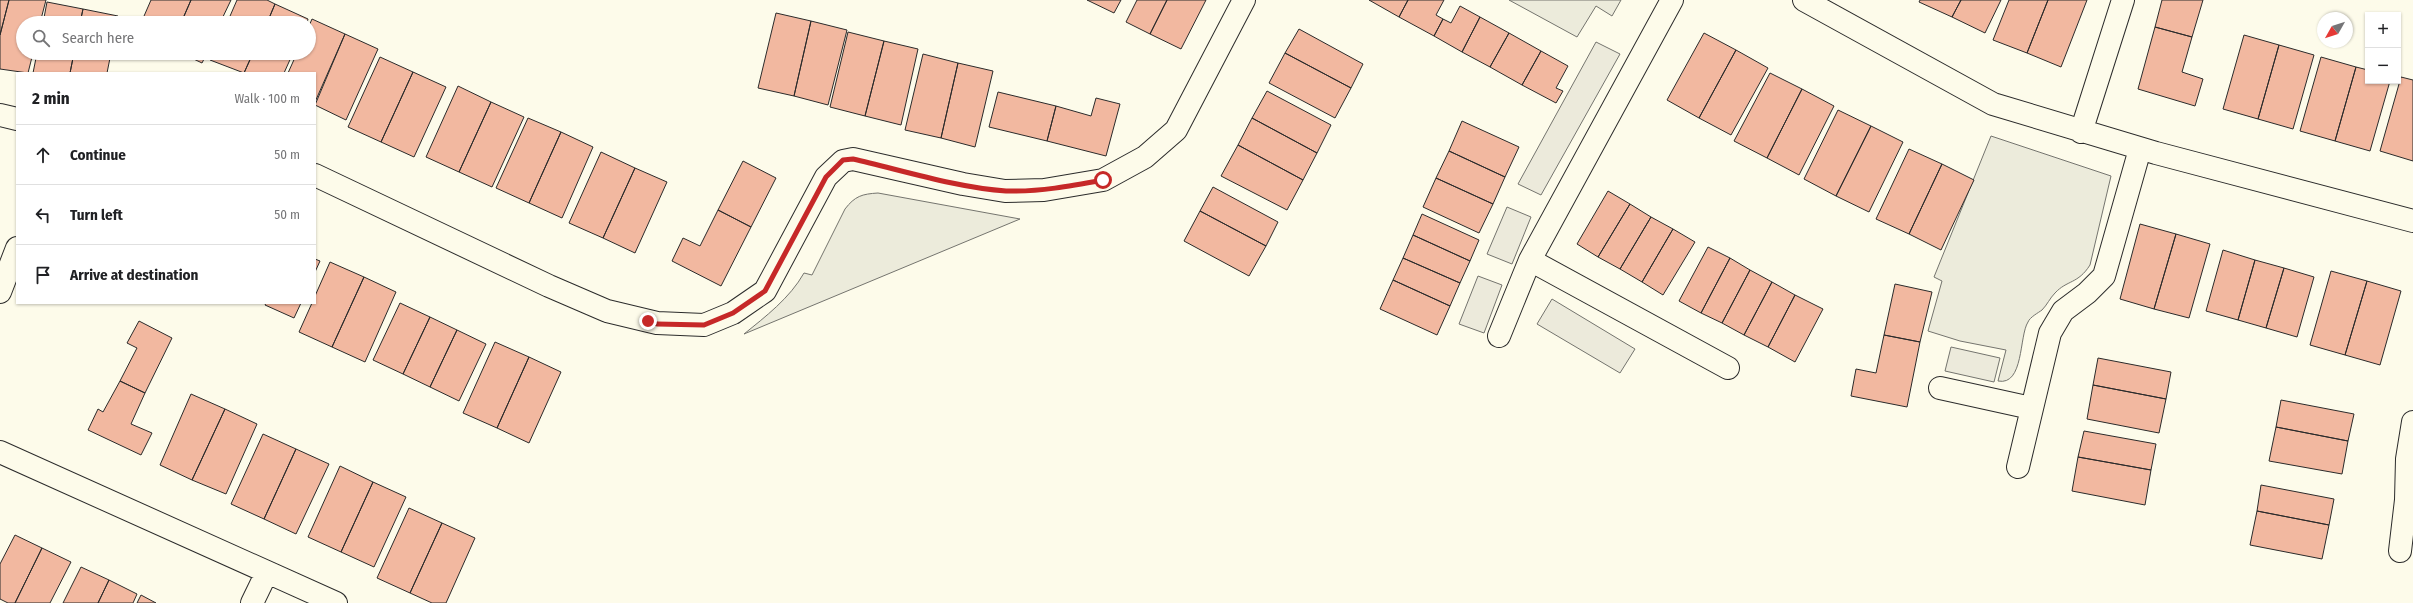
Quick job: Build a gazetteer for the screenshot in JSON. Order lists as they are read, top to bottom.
{
  "north": "bottom left",
  "page": {
    "map_buttons": ["+", "−"],
    "search": "Search here",
    "heading": ["2 min", "Walk · 100 m"],
    "list": [
      ["Continue", "50 m"],
      ["Turn left", "50 m"],
      "Arrive at destination"
    ]
  }
}
